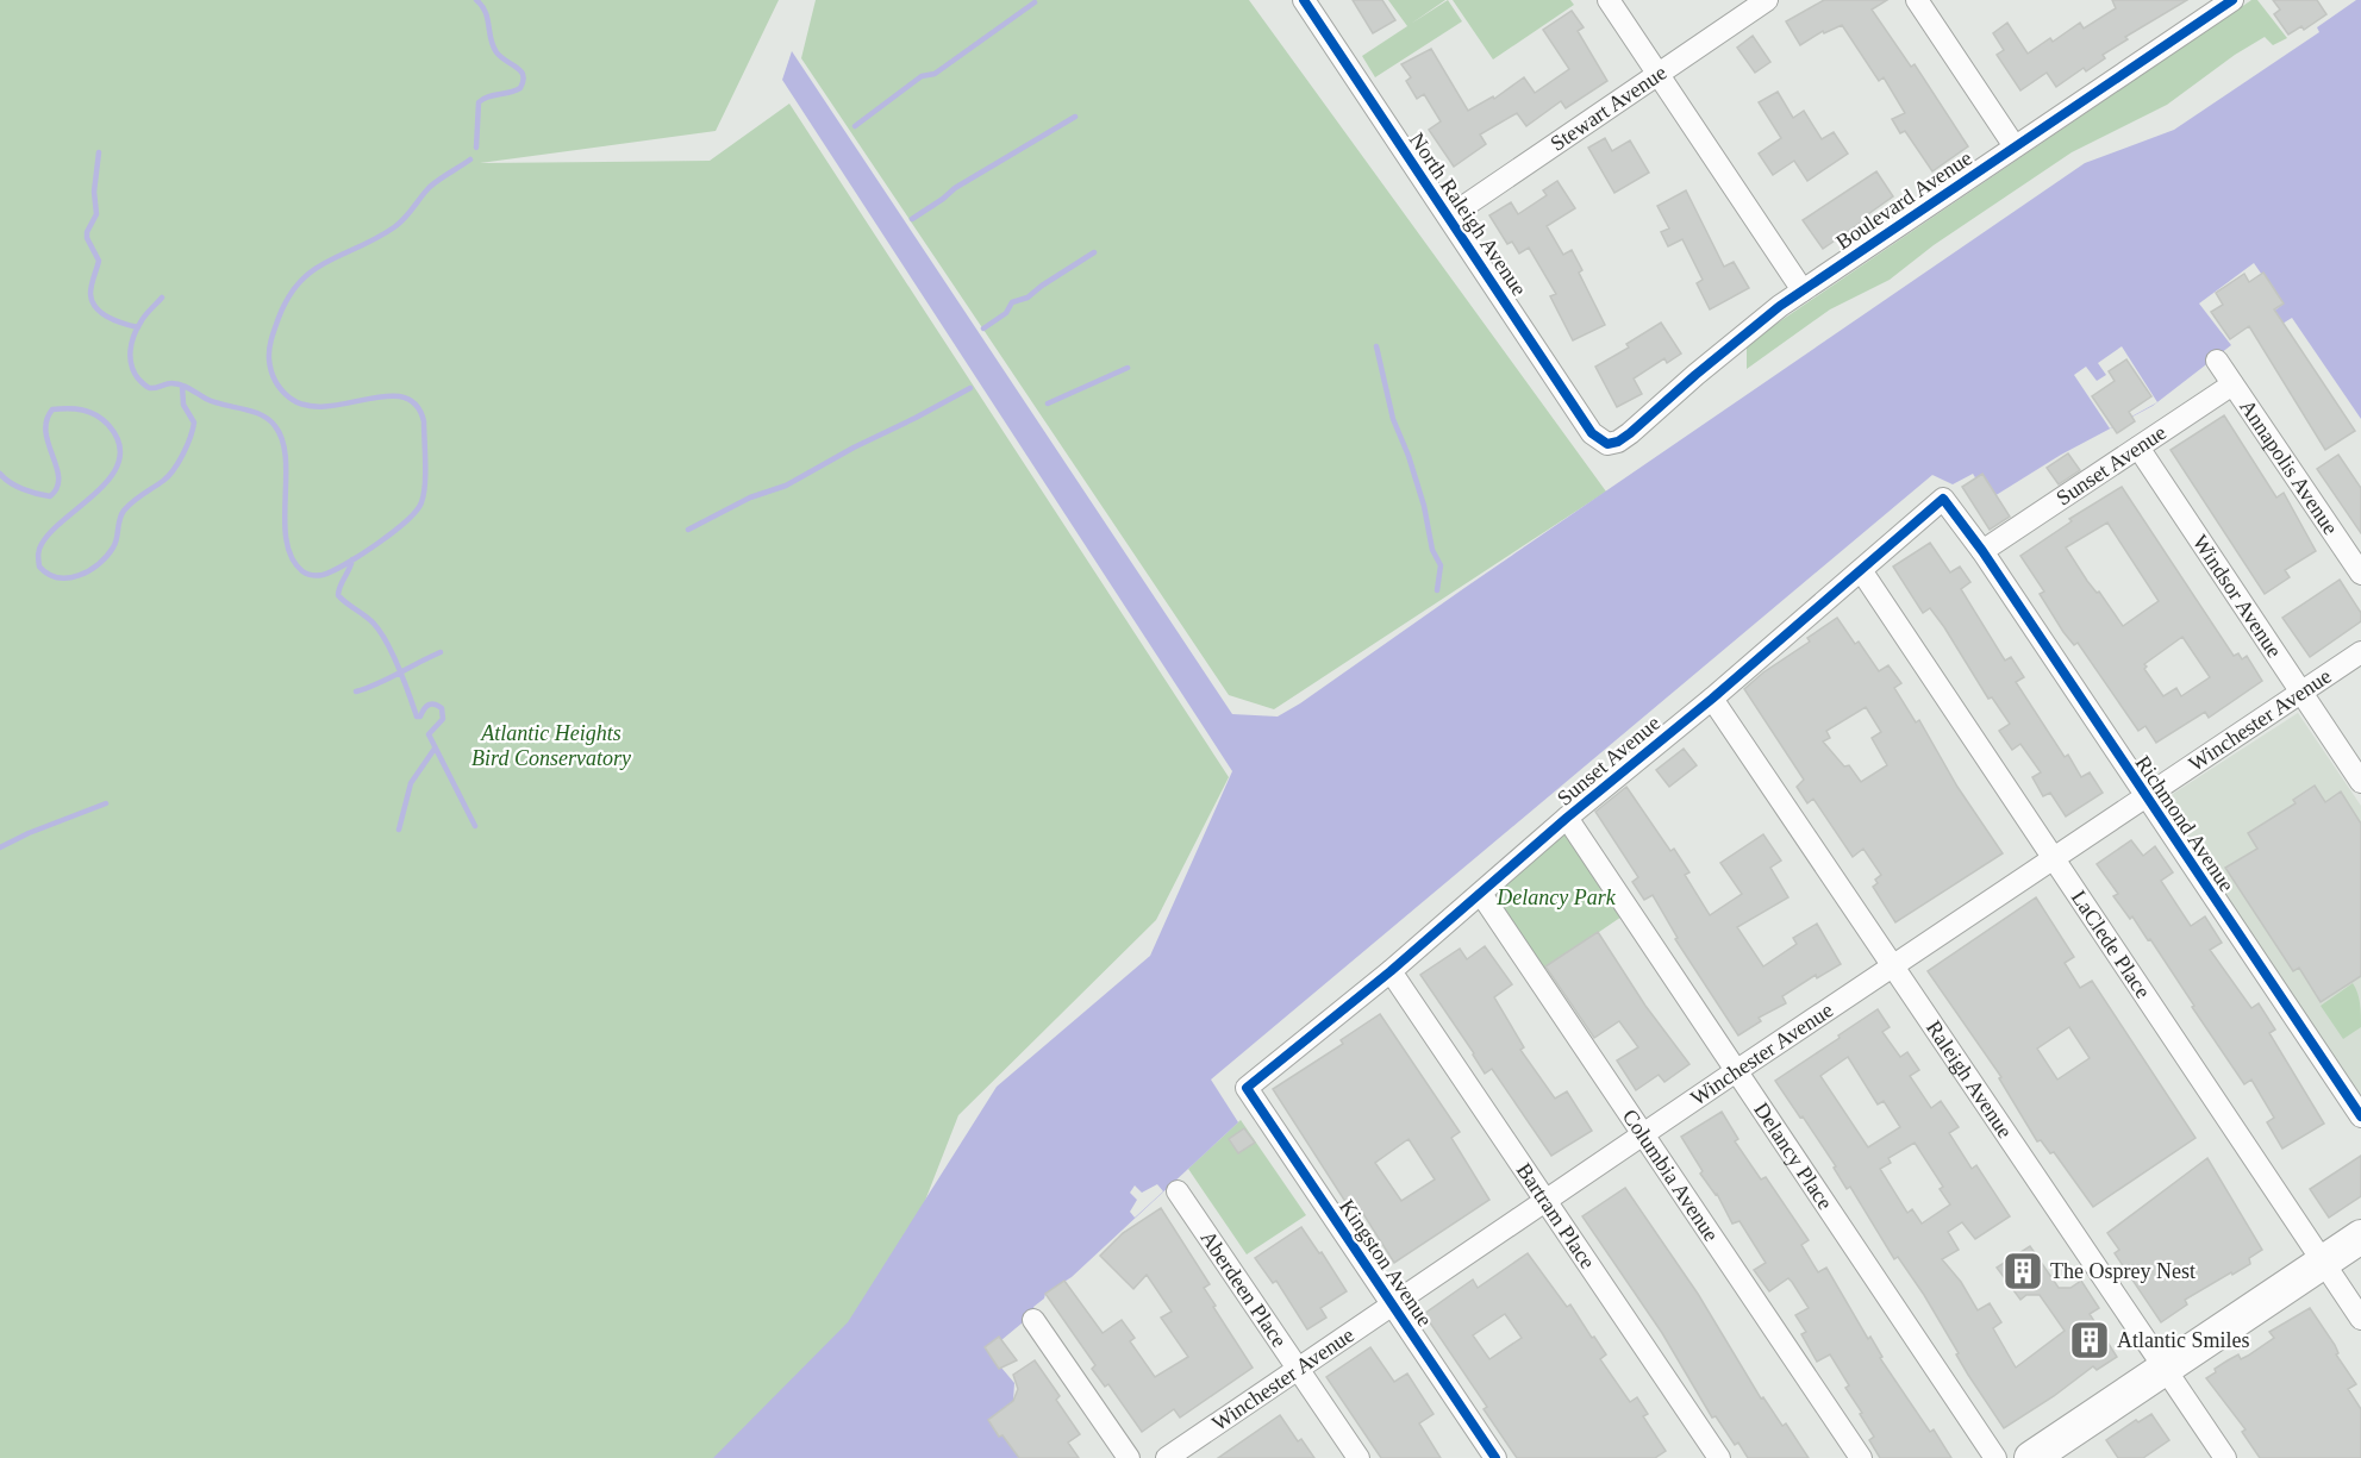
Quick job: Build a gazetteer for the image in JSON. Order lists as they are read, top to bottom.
{
  "streets": {
    "street": [
      "Stewart Avenue",
      "Boulevard Avenue",
      "North Raleigh Avenue",
      "Sunset Avenue",
      "Annapolis Avenue",
      "Windsor Avenue",
      "Winchester Avenue",
      "Richmond Avenue",
      "LaClede Place",
      "Raleigh Avenue",
      "Delancy Place",
      "Columbia Avenue",
      "Bartram Place",
      "Kingston Avenue",
      "Aberdeen Place"
    ]
  },
  "crossings": [
    ["Stewart Avenue", "North Raleigh Avenue"],
    ["Boulevard Avenue", "North Raleigh Avenue"],
    ["Sunset Avenue", "Annapolis Avenue"],
    ["Sunset Avenue", "Windsor Avenue"],
    ["Sunset Avenue", "Richmond Avenue"],
    ["Sunset Avenue", "LaClede Place"],
    ["Sunset Avenue", "Raleigh Avenue"],
    ["Sunset Avenue", "Delancy Place"],
    ["Sunset Avenue", "Columbia Avenue"],
    ["Sunset Avenue", "Bartram Place"],
    ["Sunset Avenue", "Kingston Avenue"],
    ["Windsor Avenue", "Winchester Avenue"],
    ["Winchester Avenue", "Richmond Avenue"],
    ["Winchester Avenue", "LaClede Place"],
    ["Winchester Avenue", "Raleigh Avenue"],
    ["Winchester Avenue", "Delancy Place"],
    ["Winchester Avenue", "Columbia Avenue"],
    ["Winchester Avenue", "Bartram Place"],
    ["Winchester Avenue", "Kingston Avenue"],
    ["Winchester Avenue", "Aberdeen Place"]
  ],
  "parks": ["Atlantic Heights Bird Conservatory", "Delancy Park"],
  "places": {
    "building": ["The Osprey Nest", "Atlantic Smiles"]
  }
}
